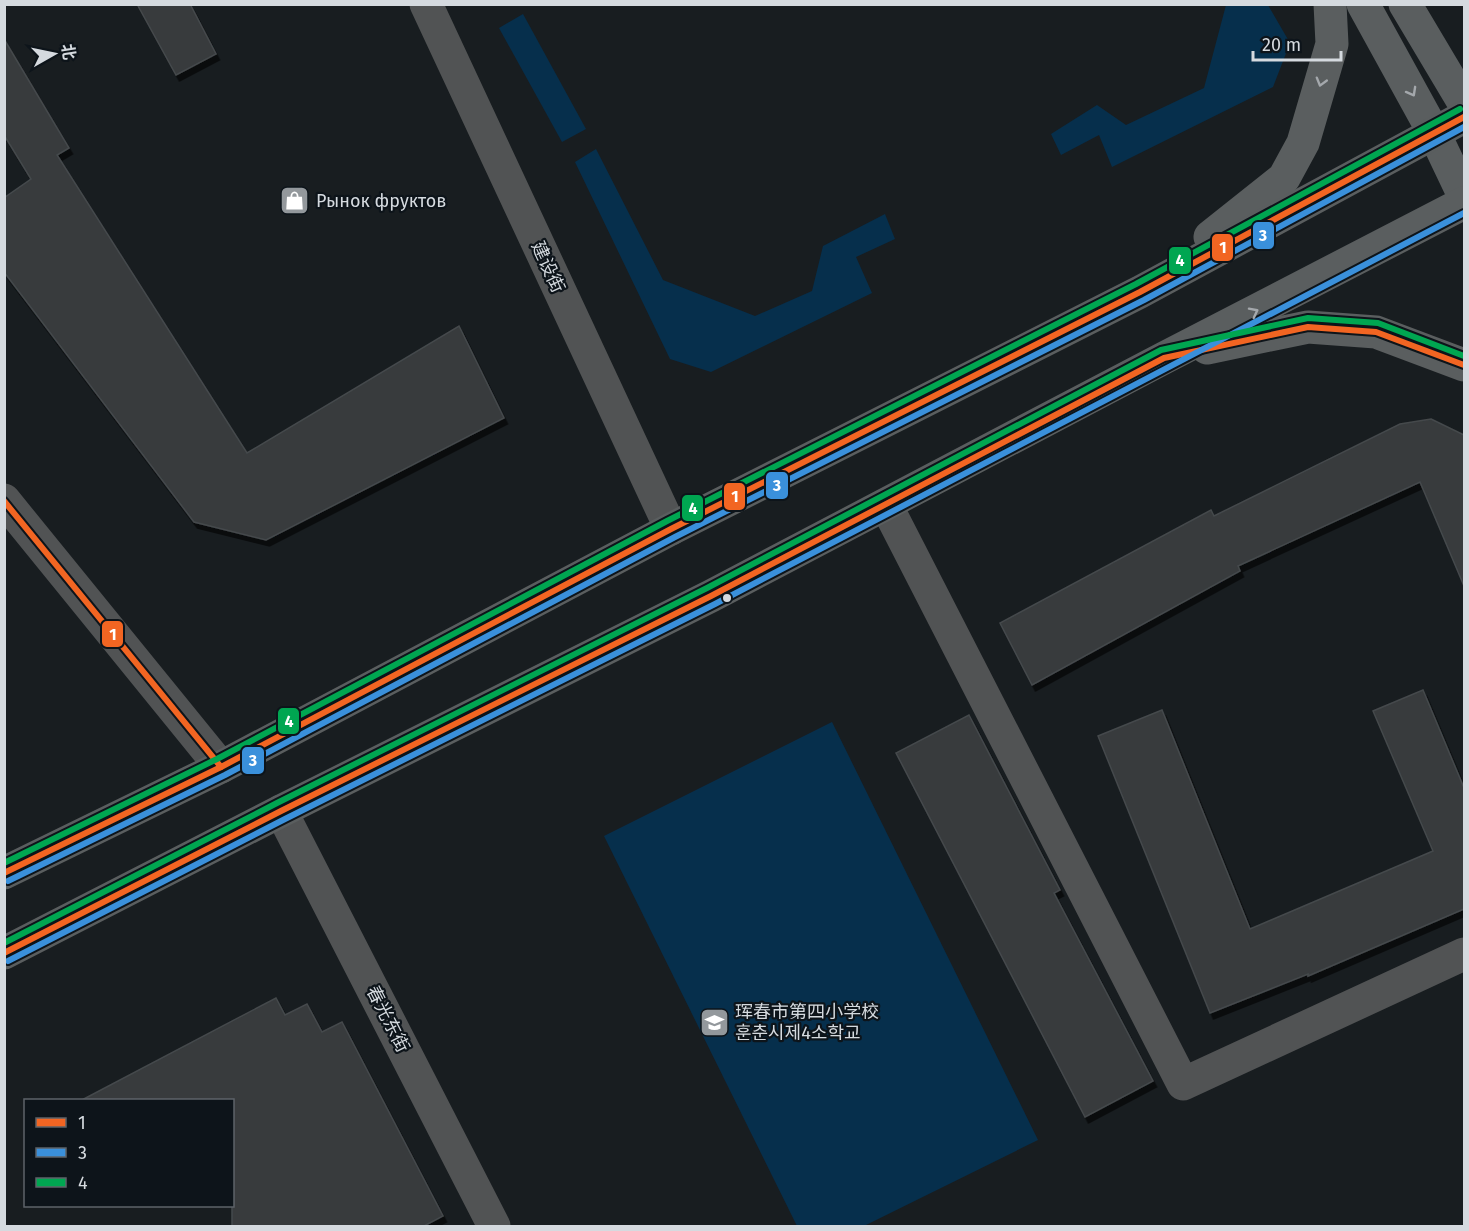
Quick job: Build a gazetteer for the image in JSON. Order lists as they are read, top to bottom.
{
  "streets": {
    "street": ["建设街", "春光东街"]
  },
  "places": {
    "shop": ["Рынок фруктов"],
    "school or university": ["珲春市第四小学校 훈춘시제4소학교"]
  },
  "lines": ["transit line 4", "transit line 1", "transit line 3"],
  "legend": ["1", "3", "4"],
  "scale_bar": "20 m",
  "north": "right"
}
